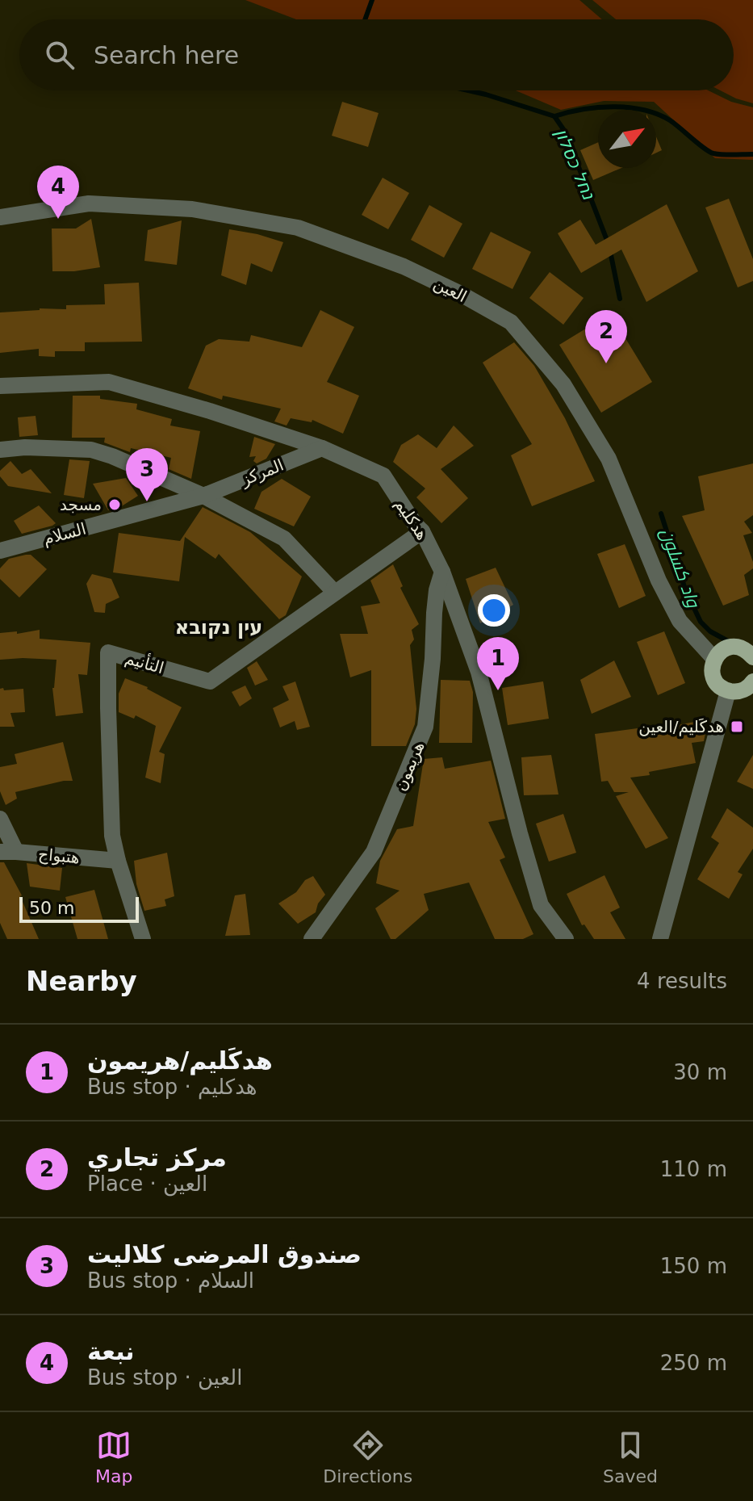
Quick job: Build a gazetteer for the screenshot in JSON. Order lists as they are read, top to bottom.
{
  "streets": {
    "street": [
      "العين",
      "المركز",
      "هدكليم",
      "السلام",
      "التأنيم",
      "هريمون",
      "هتبواح"
    ]
  },
  "crossings": [
    ["المركز", "هدكليم"],
    ["المركز", "السلام"],
    ["هدكليم", "التأنيم"],
    ["هدكليم", "هريمون"],
    ["التأنيم", "هتبواح"]
  ],
  "districts": ["עין נקובא"],
  "water": ["נחל כסלון", "واد كسلون"],
  "places": {
    "other": ["مسجد"],
    "transit": ["هدكَليم/العين"]
  },
  "scale_bar": "50 m",
  "north": "top right",
  "page": {
    "search": "Search here",
    "pins": [
      "4",
      "2",
      "3",
      "1"
    ],
    "scale": "50 m",
    "heading": ["Nearby", "4 results"],
    "list": [
      {
        "mark": "1",
        "name": "هدكَليم/هريمون",
        "note": "Bus stop · هدكليم",
        "value": "30 m"
      },
      {
        "mark": "2",
        "name": "مركز تجاري",
        "note": "Place · العين",
        "value": "110 m"
      },
      {
        "mark": "3",
        "name": "صندوق المرضى كلاليت",
        "note": "Bus stop · السلام",
        "value": "150 m"
      },
      {
        "mark": "4",
        "name": "نبعة",
        "note": "Bus stop · العين",
        "value": "250 m"
      }
    ],
    "nav": ["Map", "Directions", "Saved"]
  }
}
